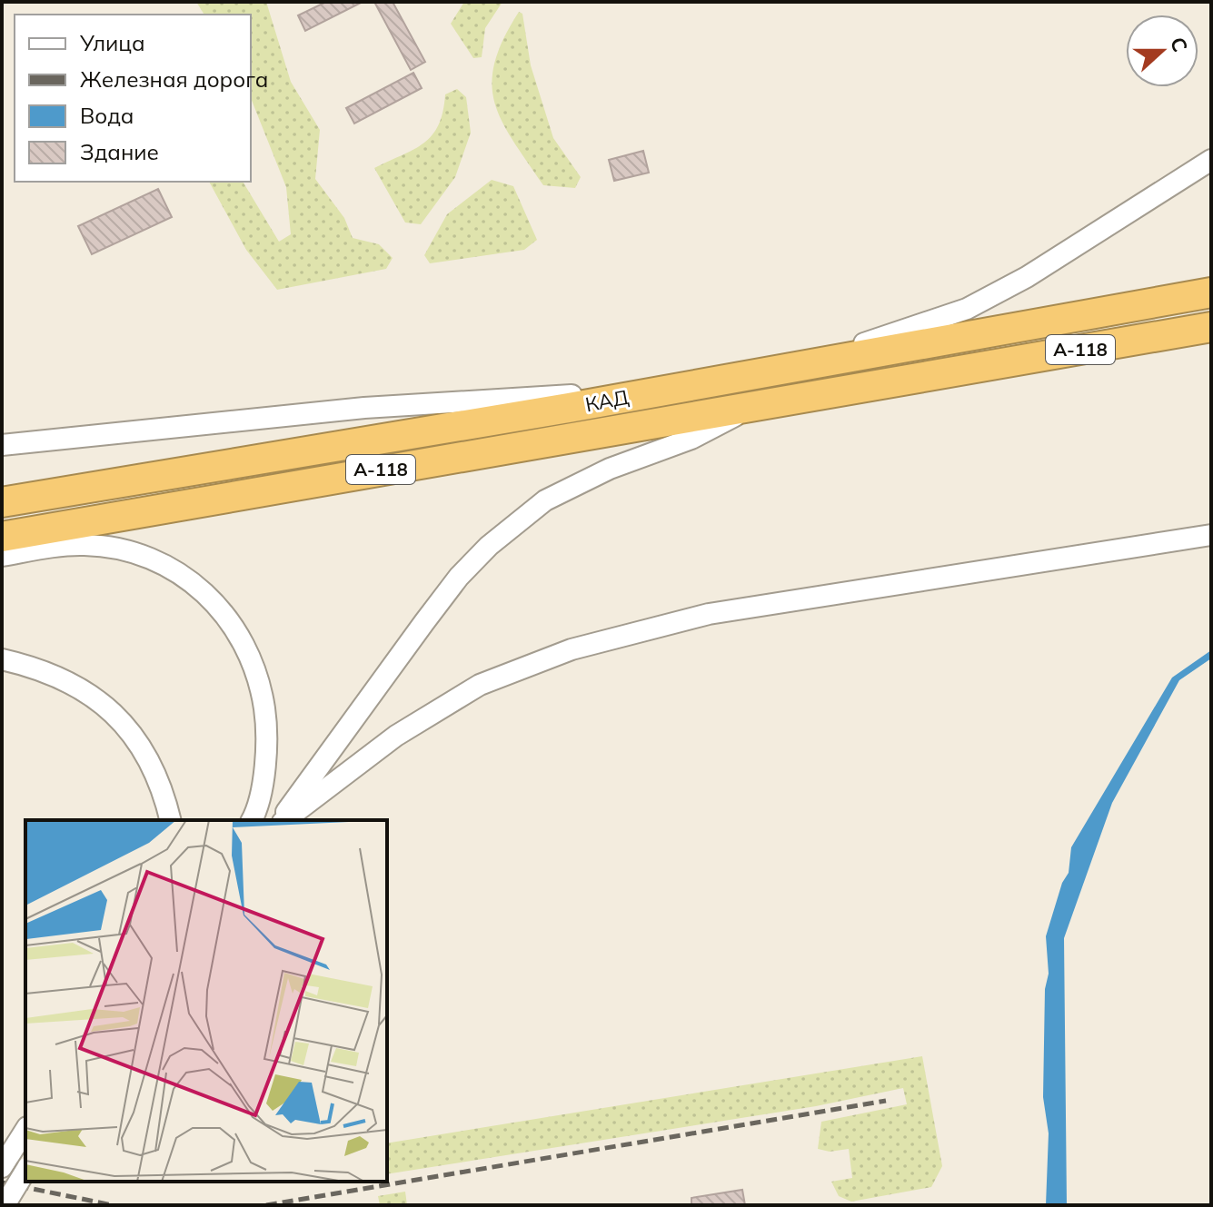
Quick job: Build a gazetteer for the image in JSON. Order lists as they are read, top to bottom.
{
  "streets": {
    "highway": ["А-118", "КАД"]
  },
  "legend": [
    "Улица",
    "Железная дорога",
    "Вода",
    "Здание"
  ],
  "north": "right"
}
